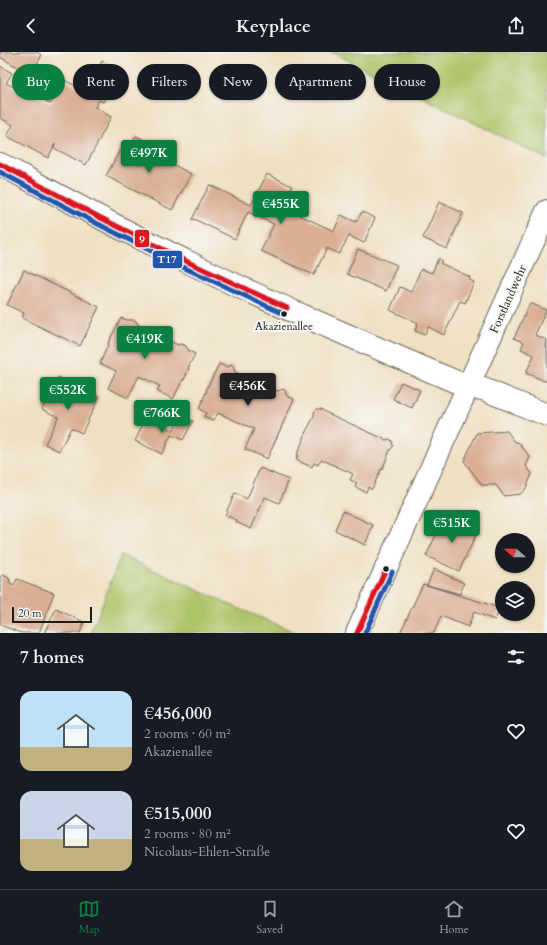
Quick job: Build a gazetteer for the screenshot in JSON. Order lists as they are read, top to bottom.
{
  "streets": {
    "street": ["Forstlandwehr"]
  },
  "places": ["Akazienallee"],
  "lines": ["transit line 9", "transit line T17"],
  "scale_bar": "20 m",
  "north": "left",
  "page": {
    "header": "Keyplace",
    "chip": [
      "Buy",
      "Rent",
      "Filters",
      "New",
      "Apartment",
      "House"
    ],
    "price": [
      "€497K",
      "€455K",
      "€419K",
      "€456K",
      "€552K",
      "€766K",
      "€515K"
    ],
    "scale": "20 m",
    "heading": "7 homes",
    "list": [
      {
        "name": "€456,000",
        "note": "2 rooms · 60 m² · Akazienallee"
      },
      {
        "name": "€515,000",
        "note": "2 rooms · 80 m² · Nicolaus-Ehlen-Straße"
      }
    ],
    "tabs": ["Map", "Saved", "Home"]
  }
}
